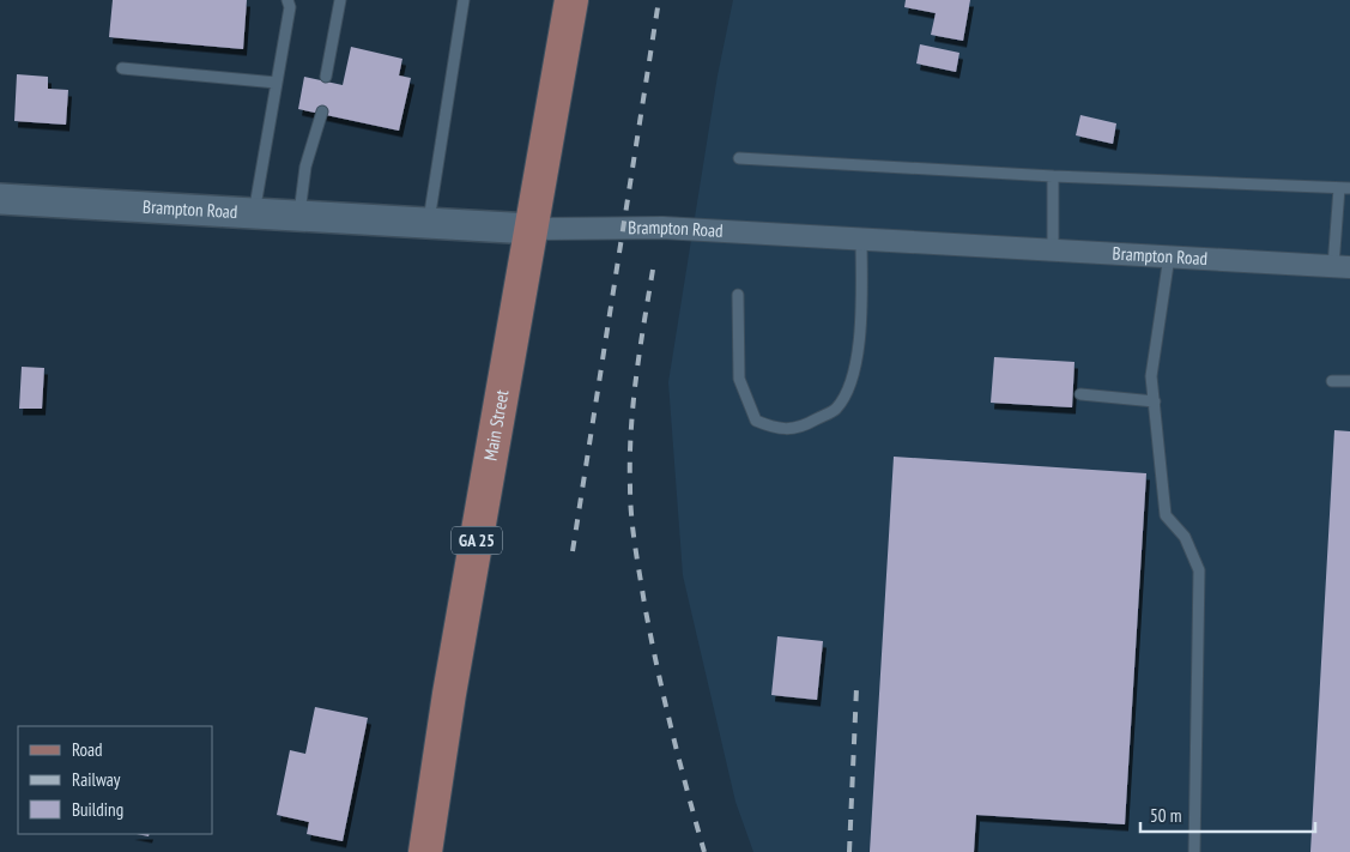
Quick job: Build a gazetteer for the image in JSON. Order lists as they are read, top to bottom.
{
  "streets": {
    "main road": ["Brampton Road", "Main Street", "GA 25"]
  },
  "crossings": [
    ["Brampton Road", "Main Street"]
  ],
  "legend": ["Road", "Railway", "Building"],
  "scale_bar": "50 m"
}
